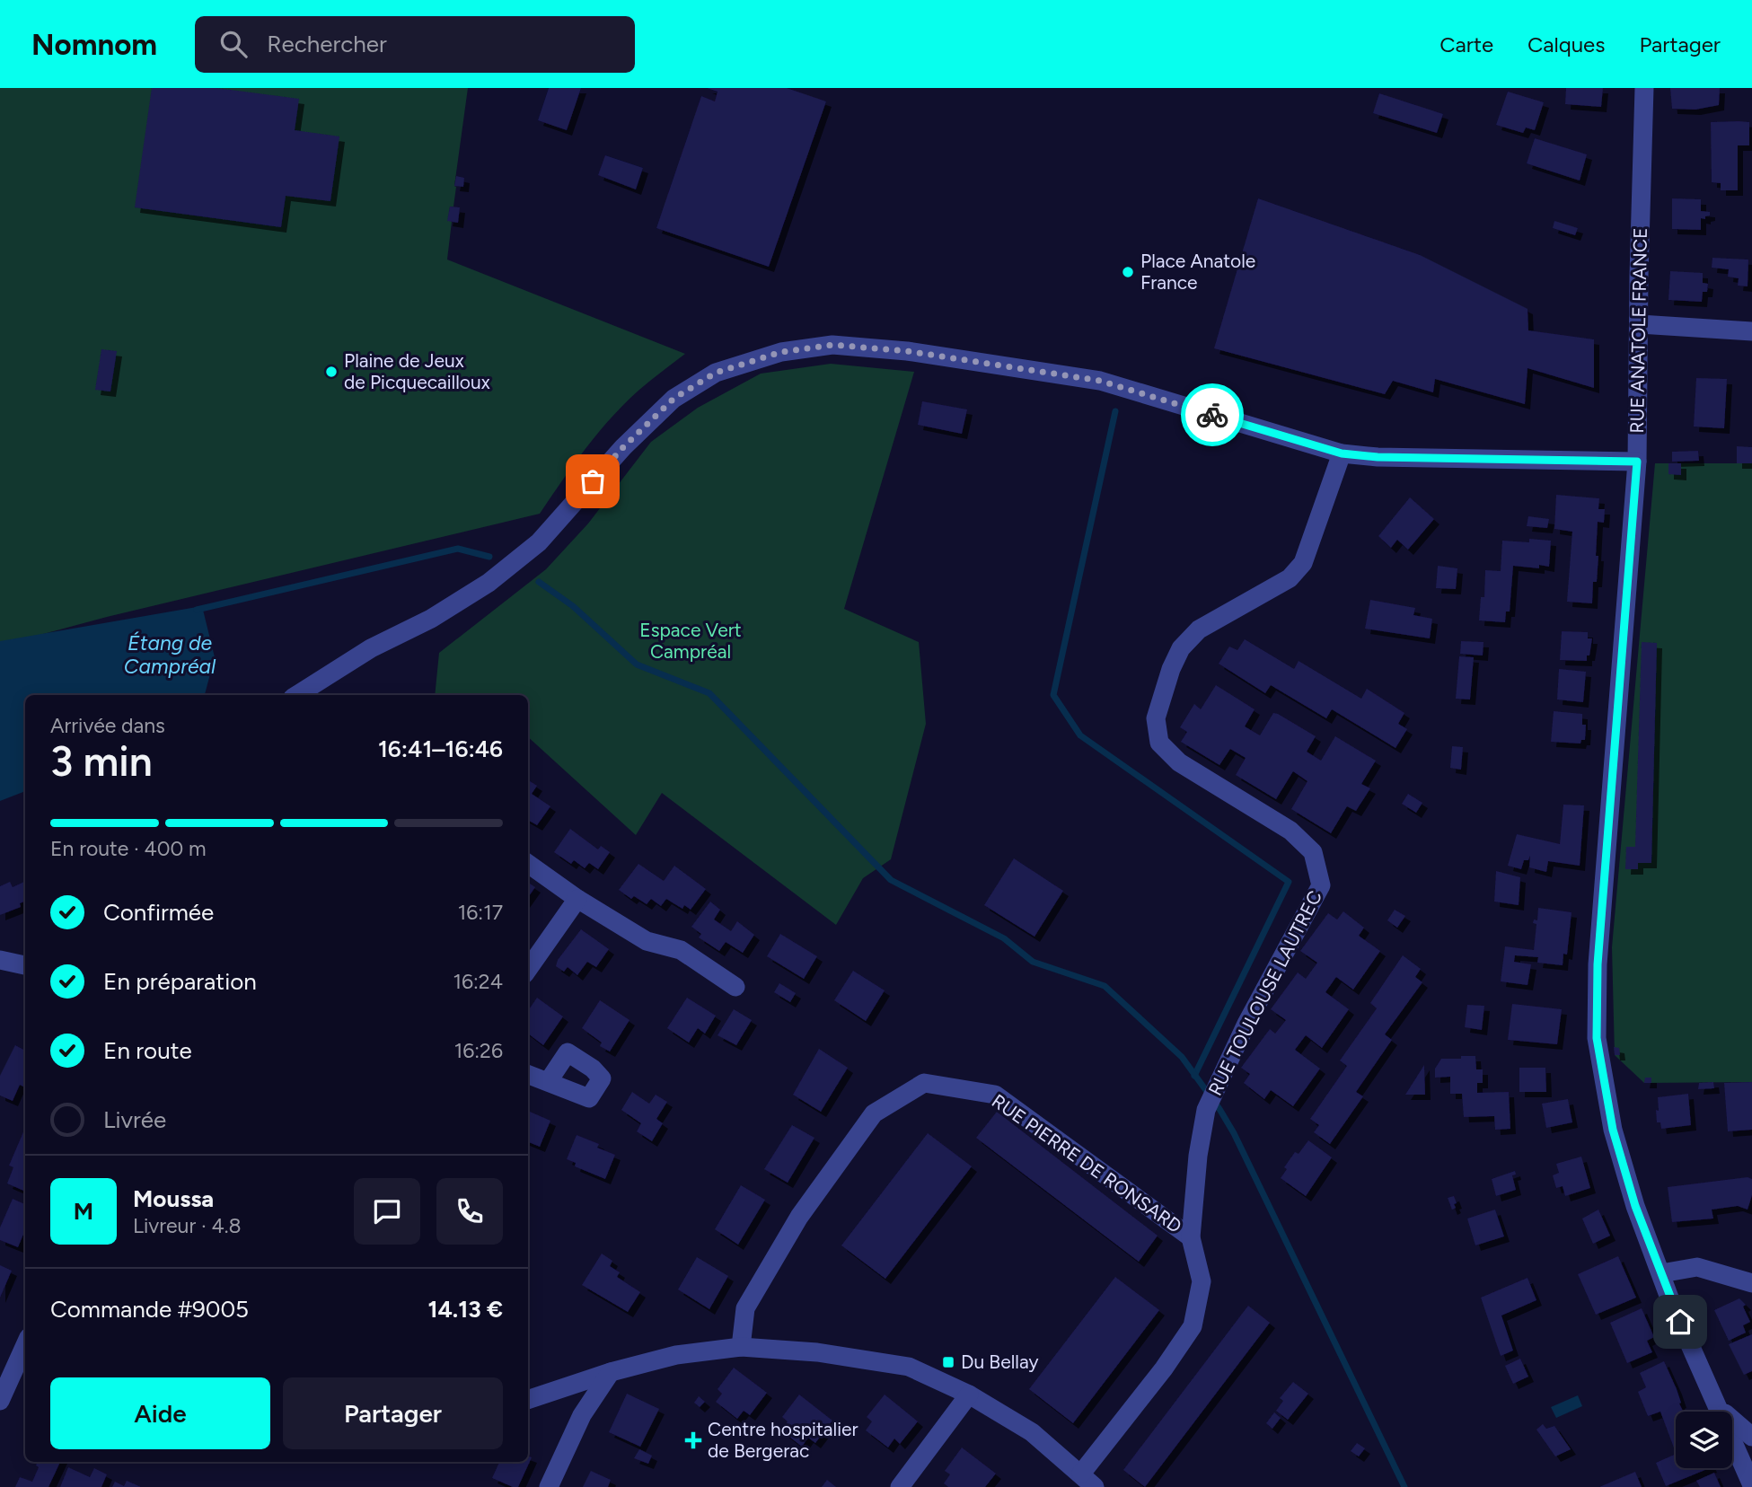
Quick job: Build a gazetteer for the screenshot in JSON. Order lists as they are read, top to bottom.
{
  "streets": {
    "street": ["RUE ANATOLE FRANCE", "RUE TOULOUSE LAUTREC", "RUE PIERRE DE RONSARD"]
  },
  "crossings": [
    ["RUE TOULOUSE LAUTREC", "RUE PIERRE DE RONSARD"]
  ],
  "water": ["Étang de Campréal"],
  "parks": ["Espace Vert Campréal"],
  "places": {
    "other": ["Place Anatole France", "Plaine de Jeux de Picquecailloux"],
    "transit": ["Du Bellay"],
    "health": ["Centre hospitalier de Bergerac"]
  },
  "page": {
    "header": "Nomnom",
    "search": "Rechercher",
    "nav": ["Carte", "Calques", "Partager"],
    "heading": ["3 min", "Arrivée dans", "16:41–16:46"],
    "panel": [
      "Moussa",
      "Livreur · 4.8",
      "Commande #9005",
      "14.13 €"
    ],
    "bar": "En route · 400 m",
    "list": [
      ["Confirmée", "16:17"],
      ["En préparation", "16:24"],
      ["En route", "16:26"],
      "Livrée"
    ],
    "round": "M",
    "buttons": ["Aide", "Partager"]
  }
}
